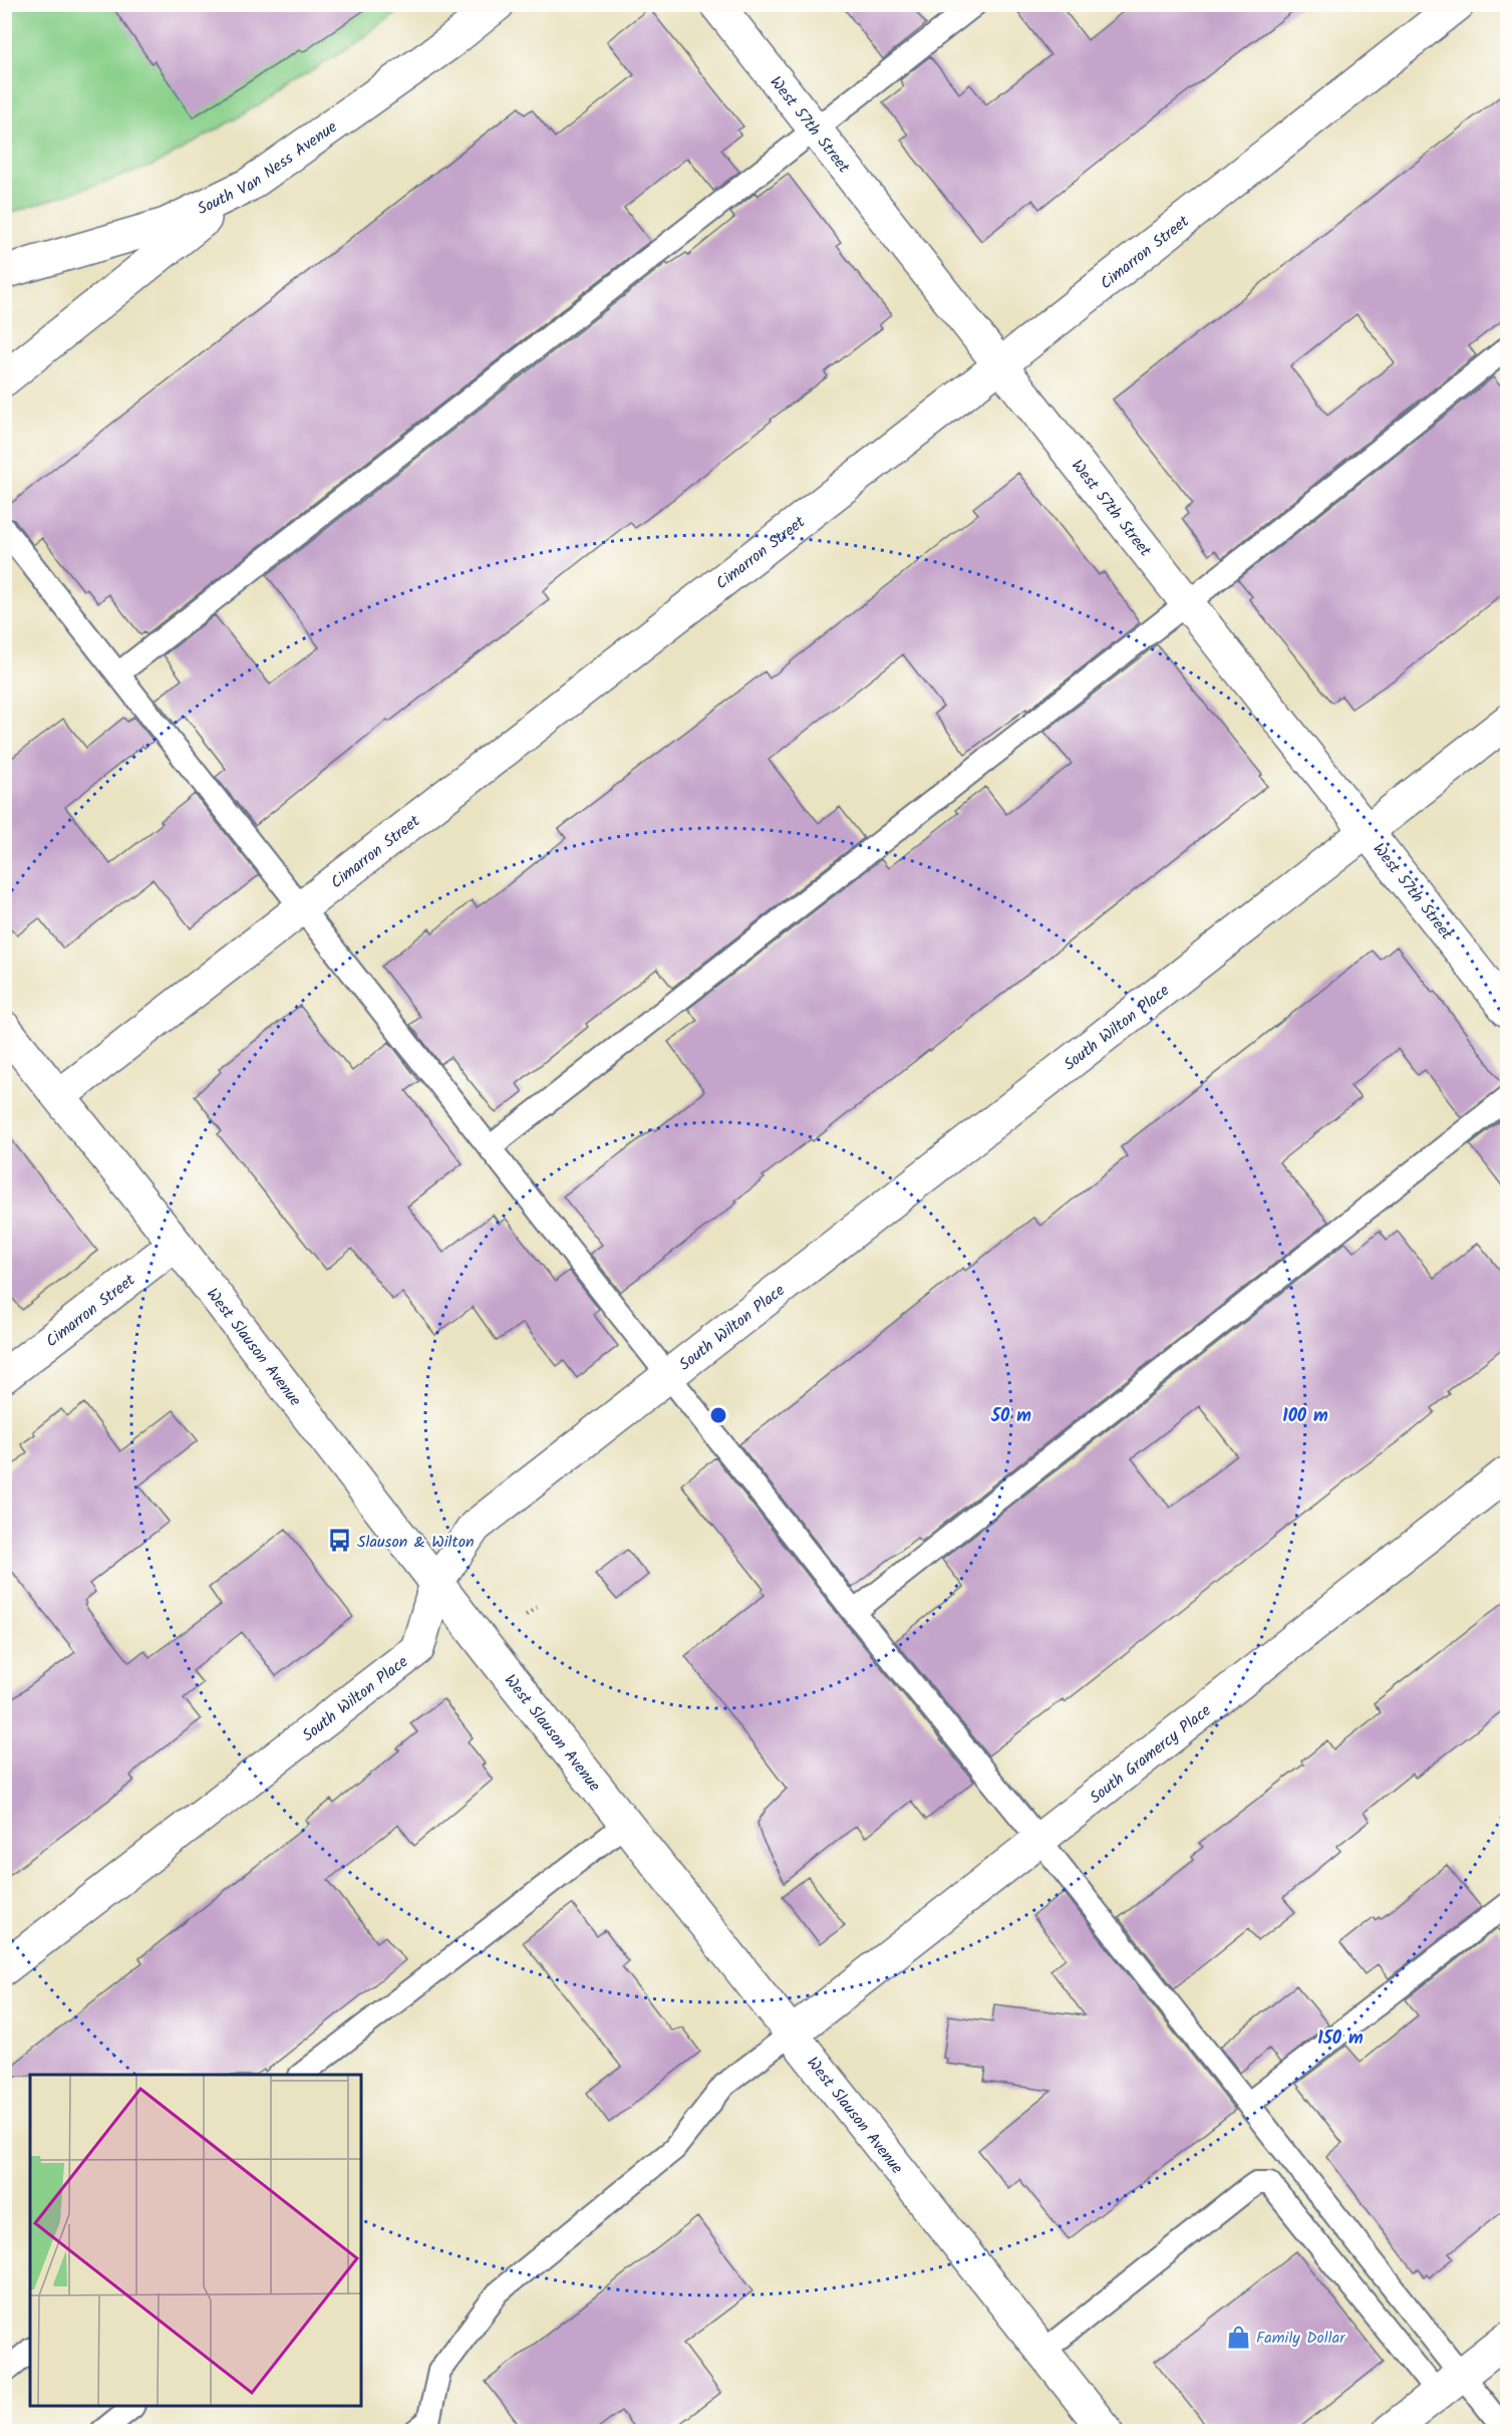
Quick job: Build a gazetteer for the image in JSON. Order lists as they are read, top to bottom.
{
  "streets": {
    "street": [
      "West 57th Street",
      "South Van Ness Avenue",
      "Cimarron Street",
      "South Wilton Place",
      "West Slauson Avenue",
      "South Gramercy Place"
    ]
  },
  "crossings": [
    ["West 57th Street", "Cimarron Street"],
    ["West 57th Street", "South Wilton Place"],
    ["Cimarron Street", "West Slauson Avenue"],
    ["South Wilton Place", "West Slauson Avenue"],
    ["West Slauson Avenue", "South Gramercy Place"]
  ],
  "places": {
    "bus stop": ["Slauson & Wilton"],
    "shop": ["Family Dollar"]
  },
  "rings": ["50 m", "100 m", "150 m"]
}
